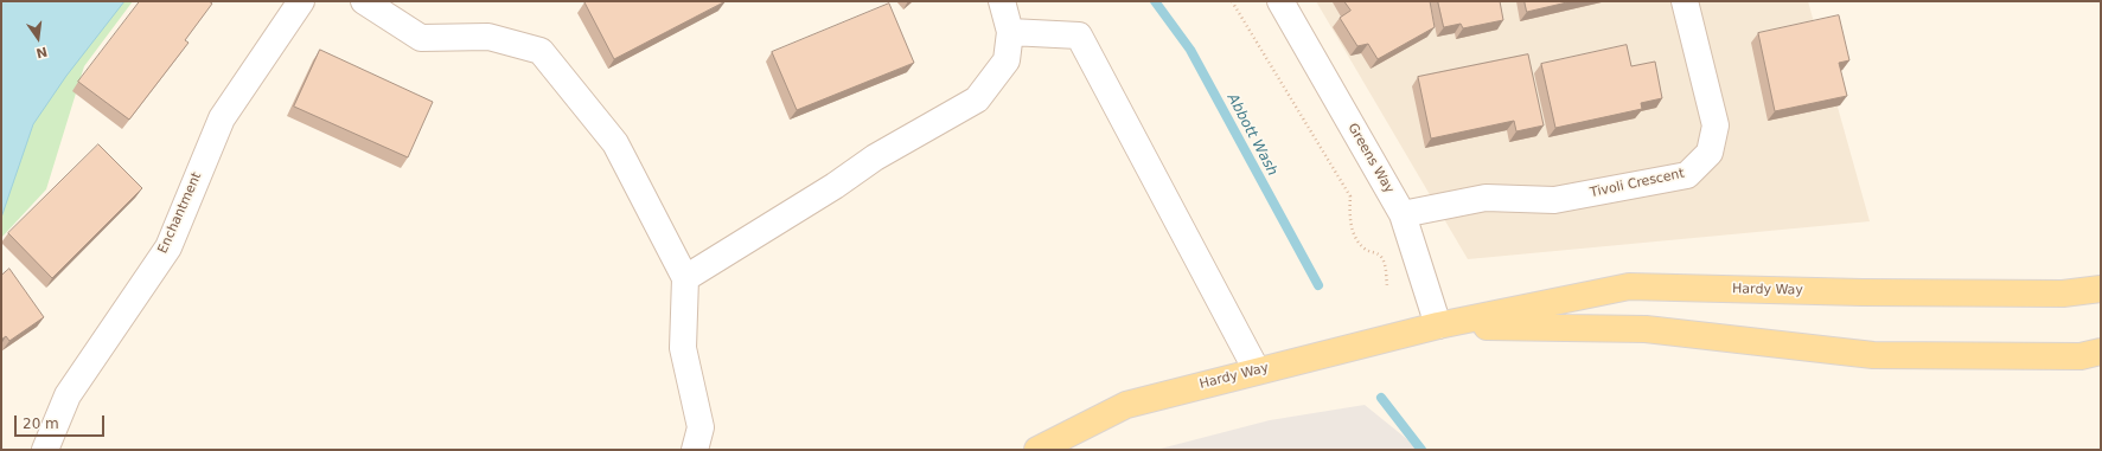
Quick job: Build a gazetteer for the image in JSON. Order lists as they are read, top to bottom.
{
  "streets": {
    "main road": ["Hardy Way"],
    "street": ["Greens Way", "Tivoli Crescent", "Enchantment"]
  },
  "crossings": [
    ["Greens Way", "Tivoli Crescent"],
    ["Greens Way", "Hardy Way"]
  ],
  "water": ["Abbott Wash"],
  "scale_bar": "20 m",
  "north": "bottom"
}
